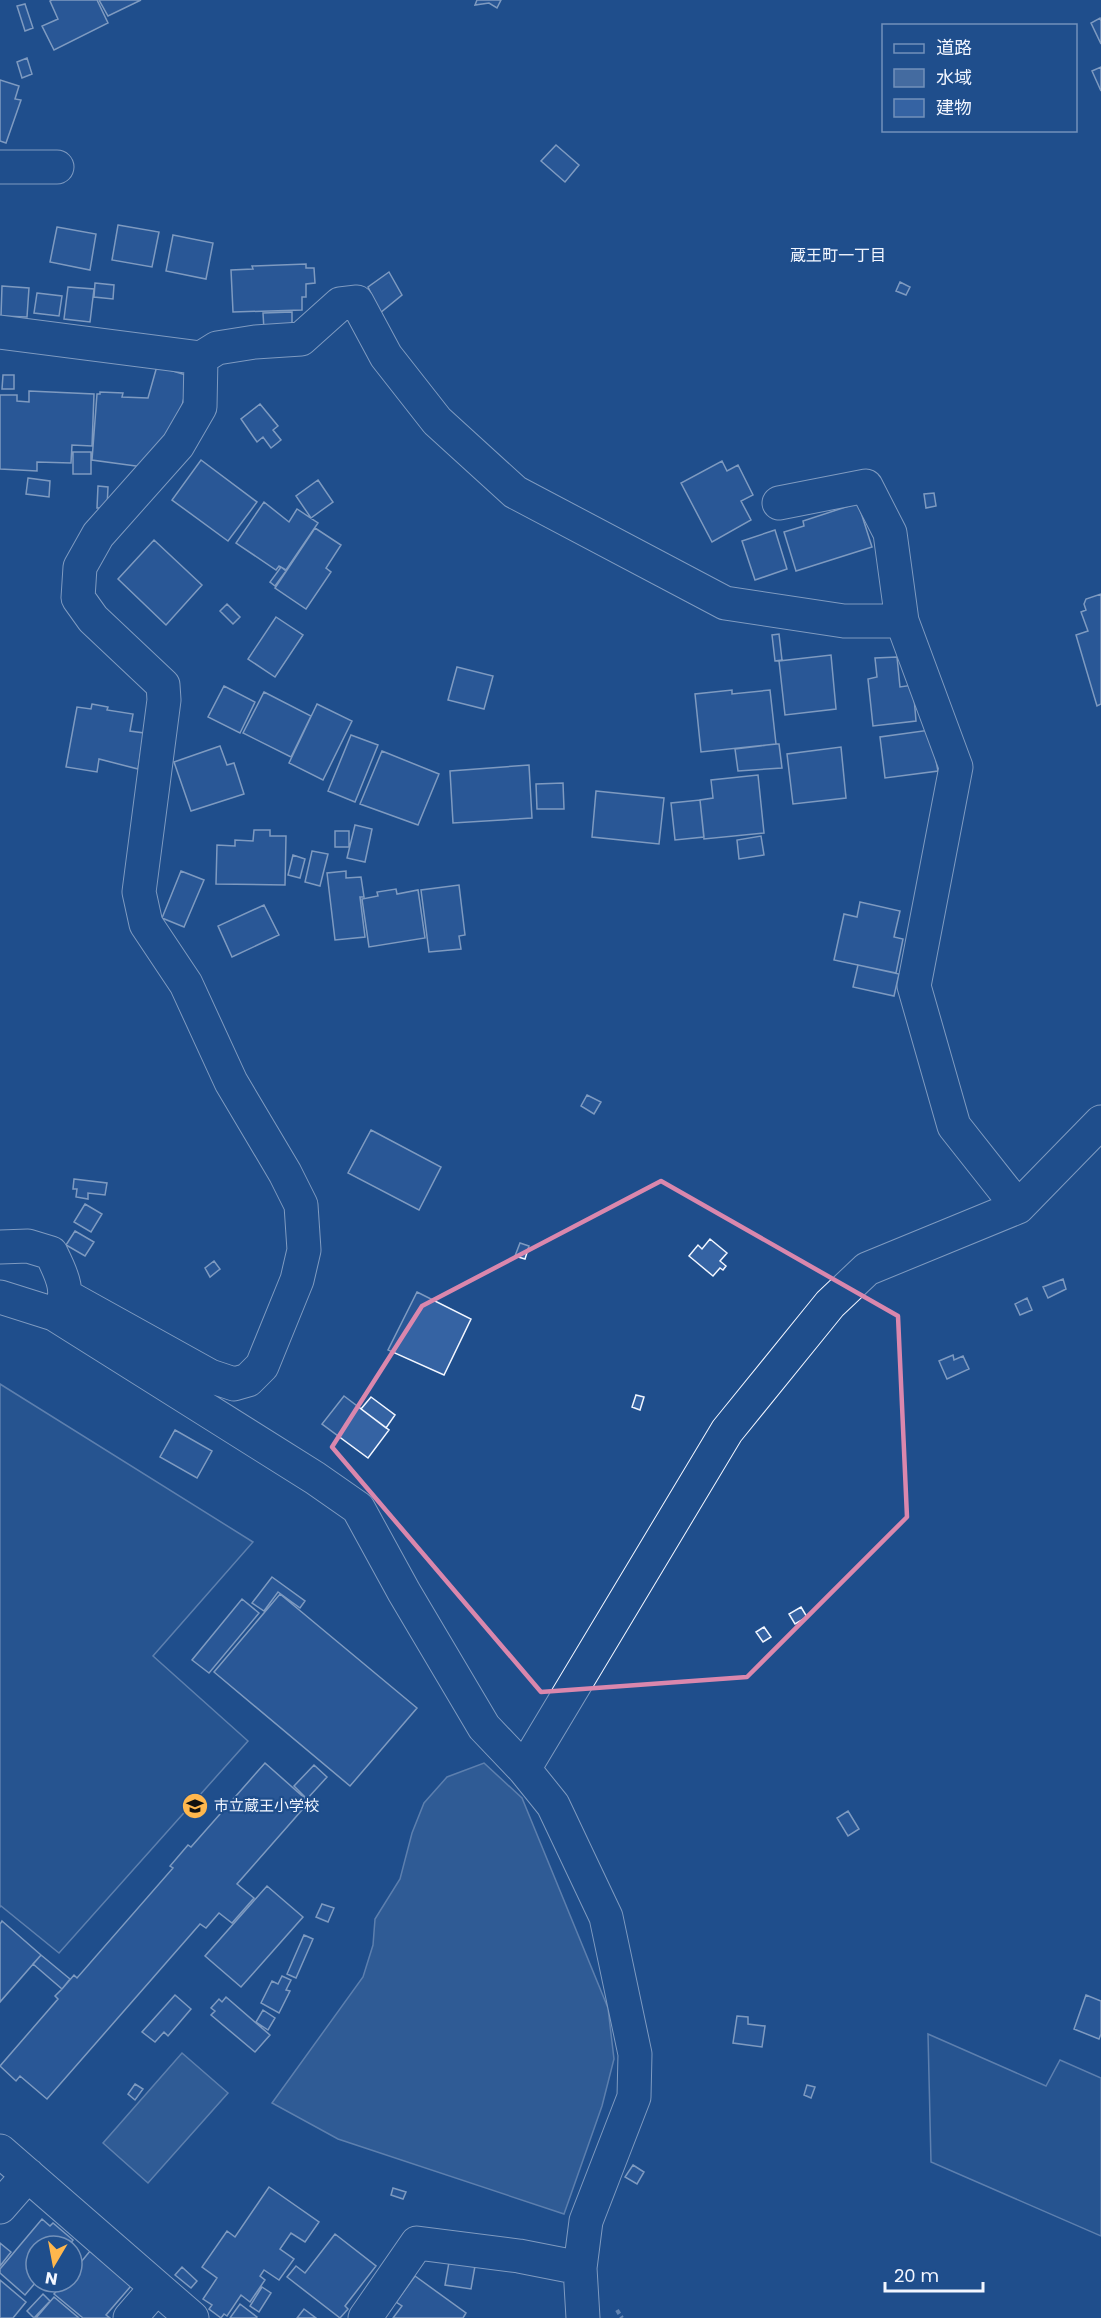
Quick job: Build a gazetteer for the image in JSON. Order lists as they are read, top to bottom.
{
  "districts": ["蔵王町一丁目"],
  "places": {
    "school or university": ["市立蔵王小学校"]
  },
  "legend": ["道路", "水域", "建物"],
  "scale_bar": "20 m",
  "north": "bottom"
}
